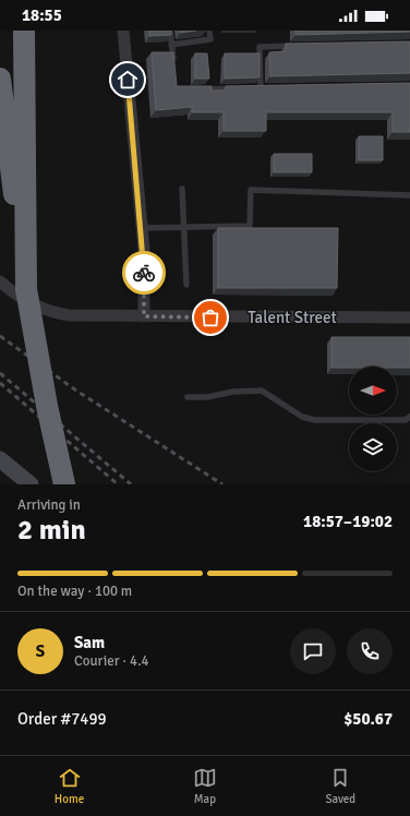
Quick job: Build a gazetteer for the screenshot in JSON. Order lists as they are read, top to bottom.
{
  "streets": {
    "street": ["Talent Street"]
  },
  "north": "right",
  "page": {
    "status": "18:55",
    "heading": ["2 min", "Arriving in", "18:57–19:02"],
    "panel": [
      "Sam",
      "Courier · 4.4",
      "Order #7499",
      "$50.67"
    ],
    "bar": "On the way · 100 m",
    "round": "S",
    "tabs": ["Home", "Map", "Saved"]
  }
}
